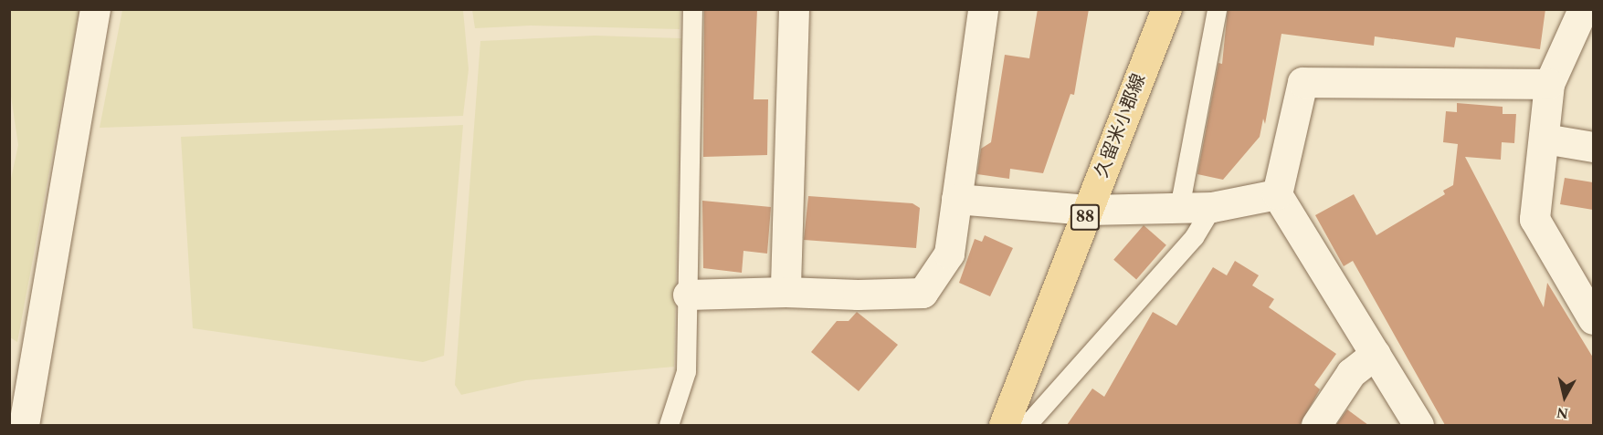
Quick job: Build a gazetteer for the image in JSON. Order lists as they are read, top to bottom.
{
  "streets": {
    "main road": ["久留米小郡線", "88"]
  },
  "north": "bottom"
}
